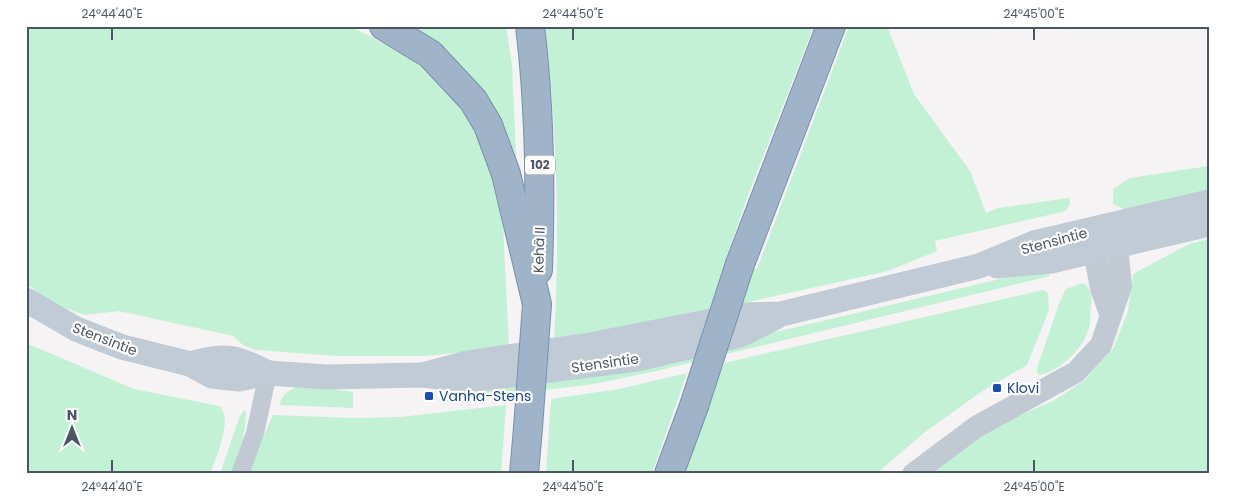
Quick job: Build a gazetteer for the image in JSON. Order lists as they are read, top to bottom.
{
  "streets": {
    "highway": ["102", "Kehä II"],
    "main road": ["Stensintie"]
  },
  "places": {
    "transit": ["Klovi", "Vanha-Stens"]
  },
  "north": "top",
  "coordinates": ["24°44'40\"E", "24°44'50\"E", "24°45'00\"E"]
}
